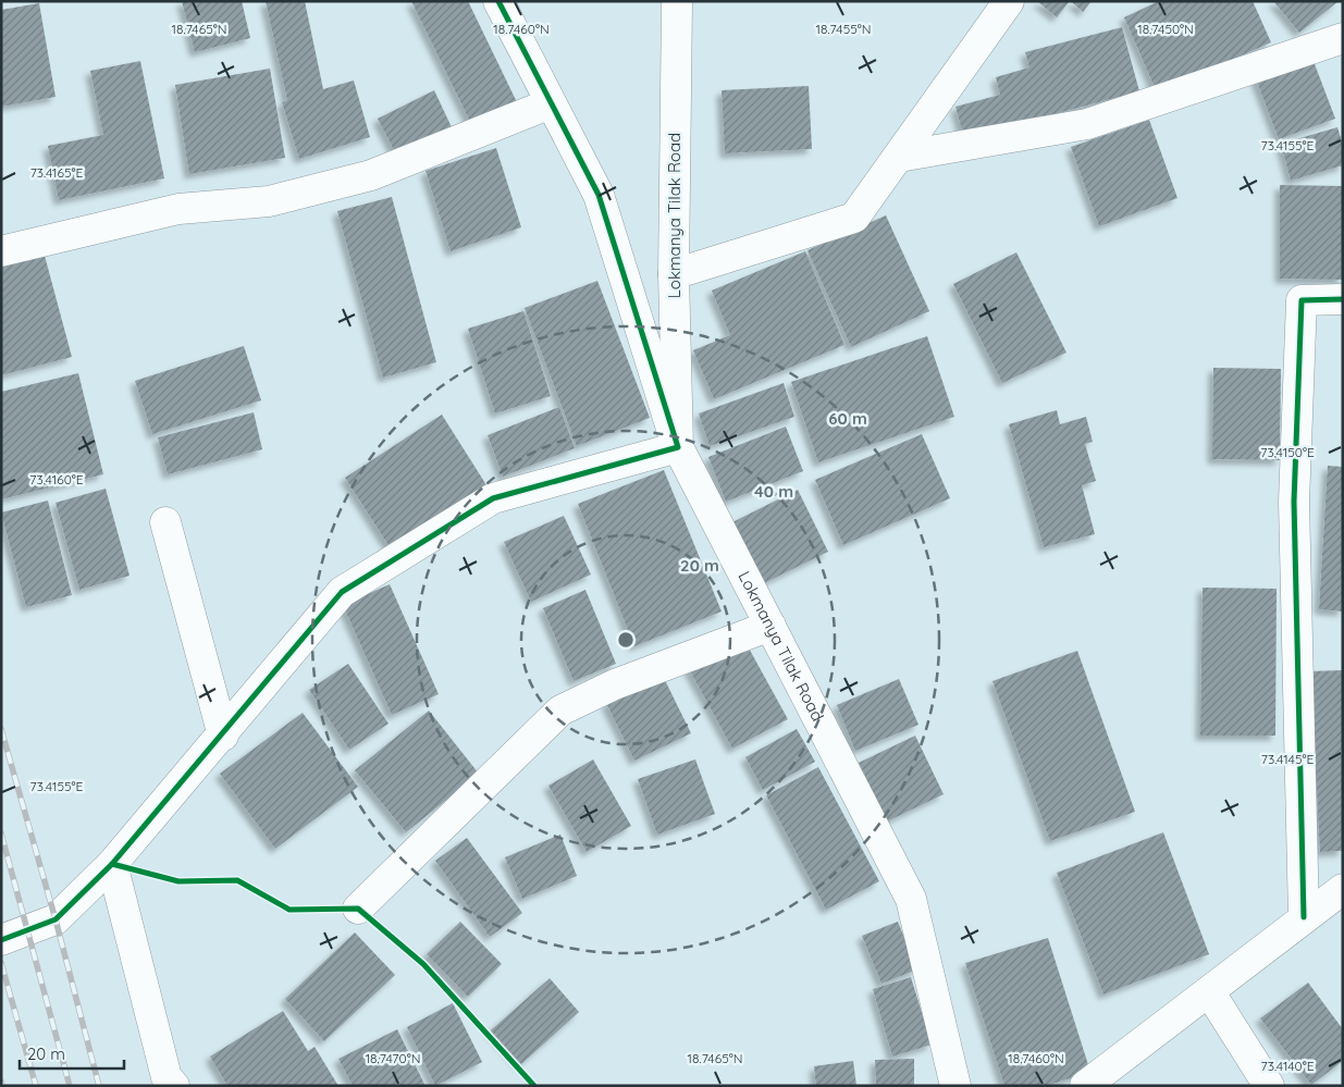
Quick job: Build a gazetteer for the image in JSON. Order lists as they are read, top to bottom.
{
  "streets": {
    "street": ["Lokmanya Tilak Road"]
  },
  "scale_bar": "20 m",
  "coordinates": [
    "18.7465°N",
    "18.7460°N",
    "18.7450°N",
    "18.7455°N",
    "73.4155°E",
    "73.4165°E",
    "73.4150°E",
    "73.4160°E",
    "73.4145°E",
    "18.7470°N",
    "73.4140°E"
  ],
  "rings": ["60 m", "40 m", "20 m"]
}
